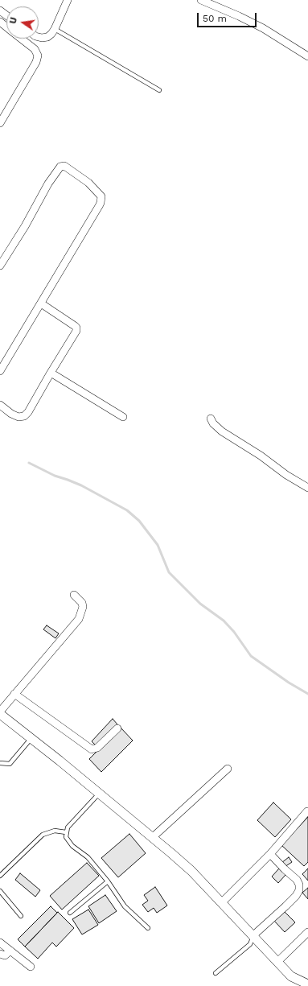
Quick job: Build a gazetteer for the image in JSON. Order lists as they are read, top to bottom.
{
  "scale_bar": "50 m",
  "north": "left"
}
